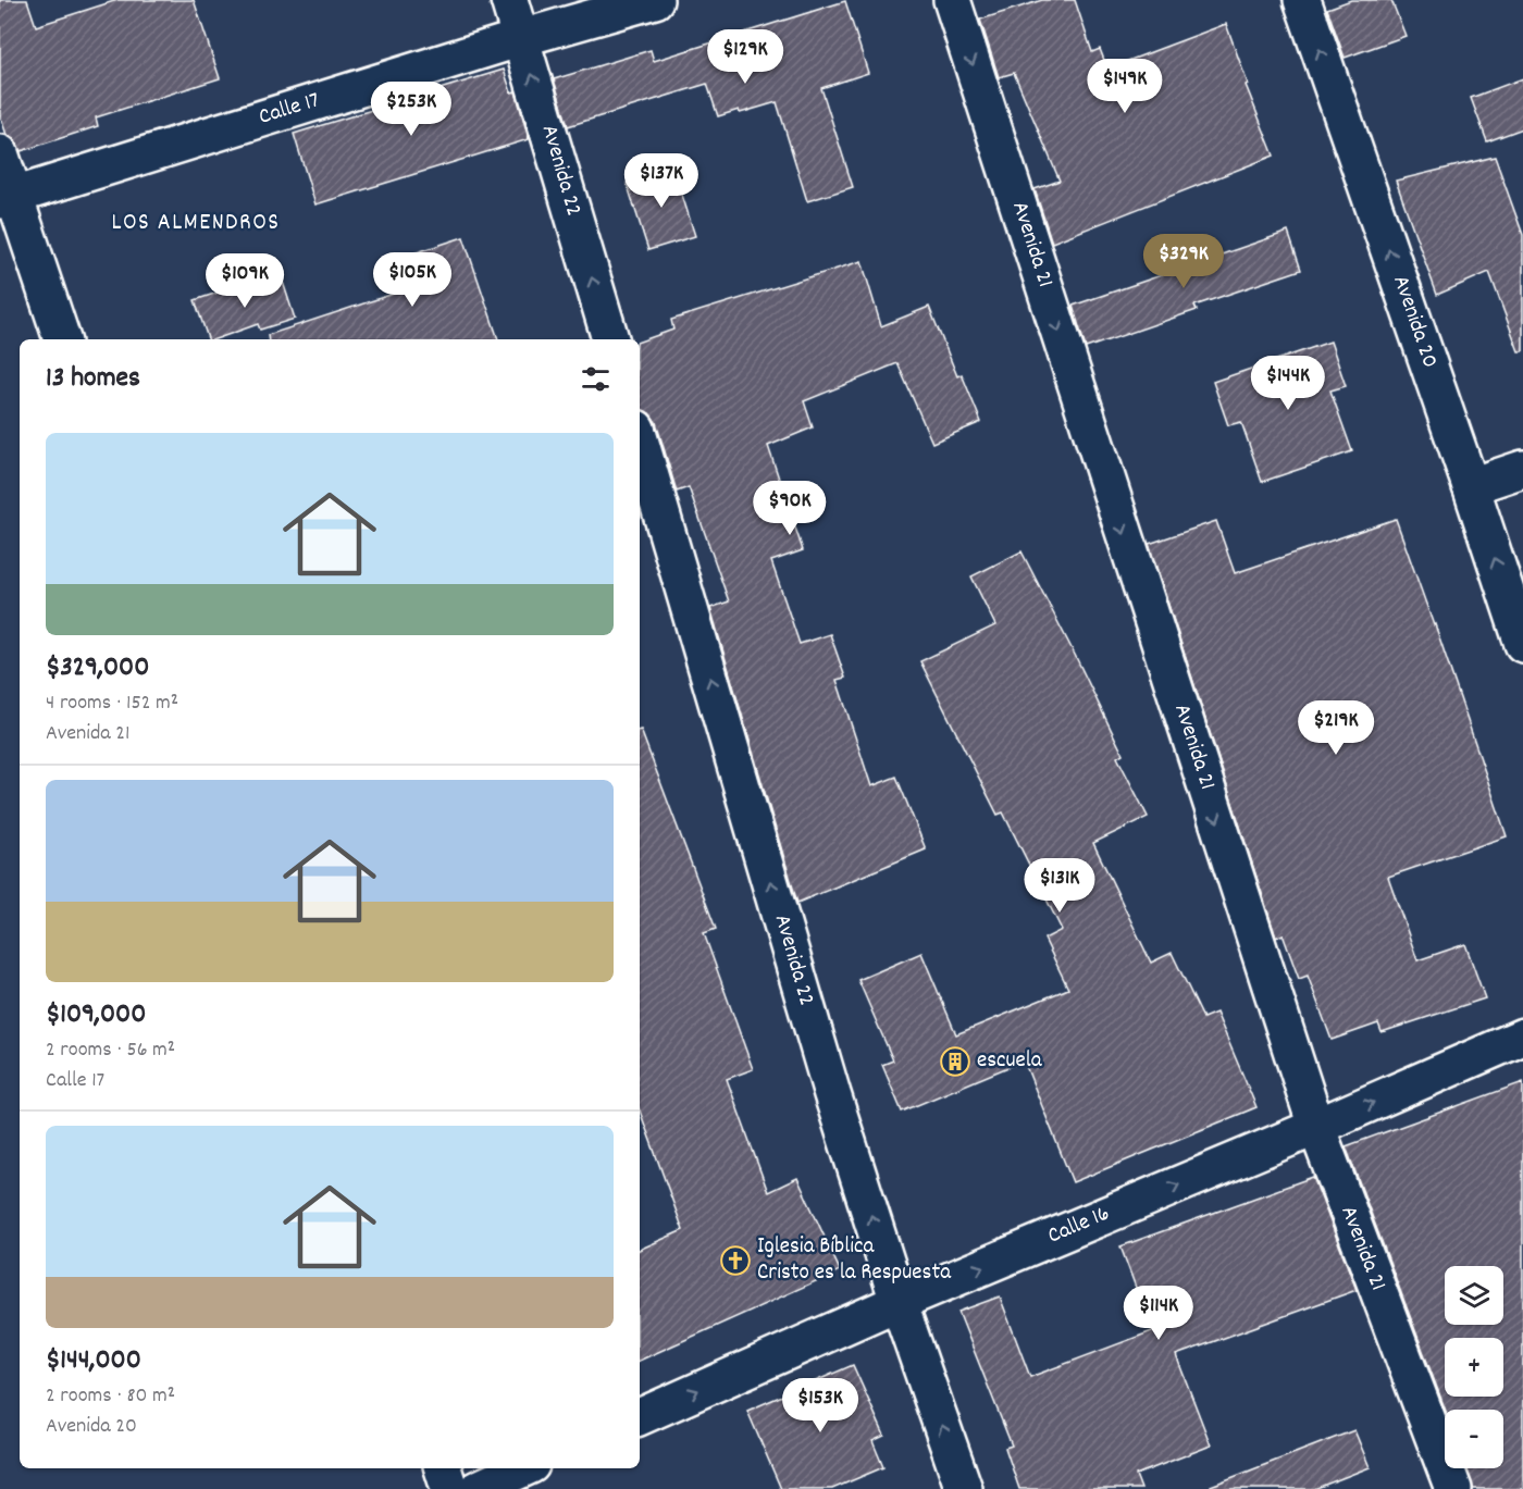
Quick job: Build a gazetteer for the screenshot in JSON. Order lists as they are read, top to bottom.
{
  "streets": {
    "street": [
      "Calle 17",
      "Avenida 22",
      "Avenida 21",
      "Avenida 20",
      "Calle 16"
    ]
  },
  "crossings": [
    ["Calle 17", "Avenida 22"],
    ["Avenida 22", "Calle 16"],
    ["Avenida 21", "Calle 16"]
  ],
  "one_way": [
    "Avenida 22",
    "Avenida 21",
    "Avenida 20",
    "Calle 16"
  ],
  "districts": ["LOS ALMENDROS"],
  "places": {
    "building": ["escuela"],
    "church": ["Iglesia Bíblica Cristo es la Respuesta"]
  },
  "page": {
    "price": [
      "$129K",
      "$149K",
      "$253K",
      "$137K",
      "$329K",
      "$105K",
      "$109K",
      "$144K",
      "$90K",
      "$219K",
      "$131K",
      "$114K",
      "$153K"
    ],
    "heading": "13 homes",
    "list": [
      {
        "name": "$329,000",
        "note": "4 rooms · 152 m² · Avenida 21"
      },
      {
        "name": "$109,000",
        "note": "2 rooms · 56 m² · Calle 17"
      },
      {
        "name": "$144,000",
        "note": "2 rooms · 80 m² · Avenida 20"
      }
    ],
    "map_buttons": ["+", "−"]
  }
}
